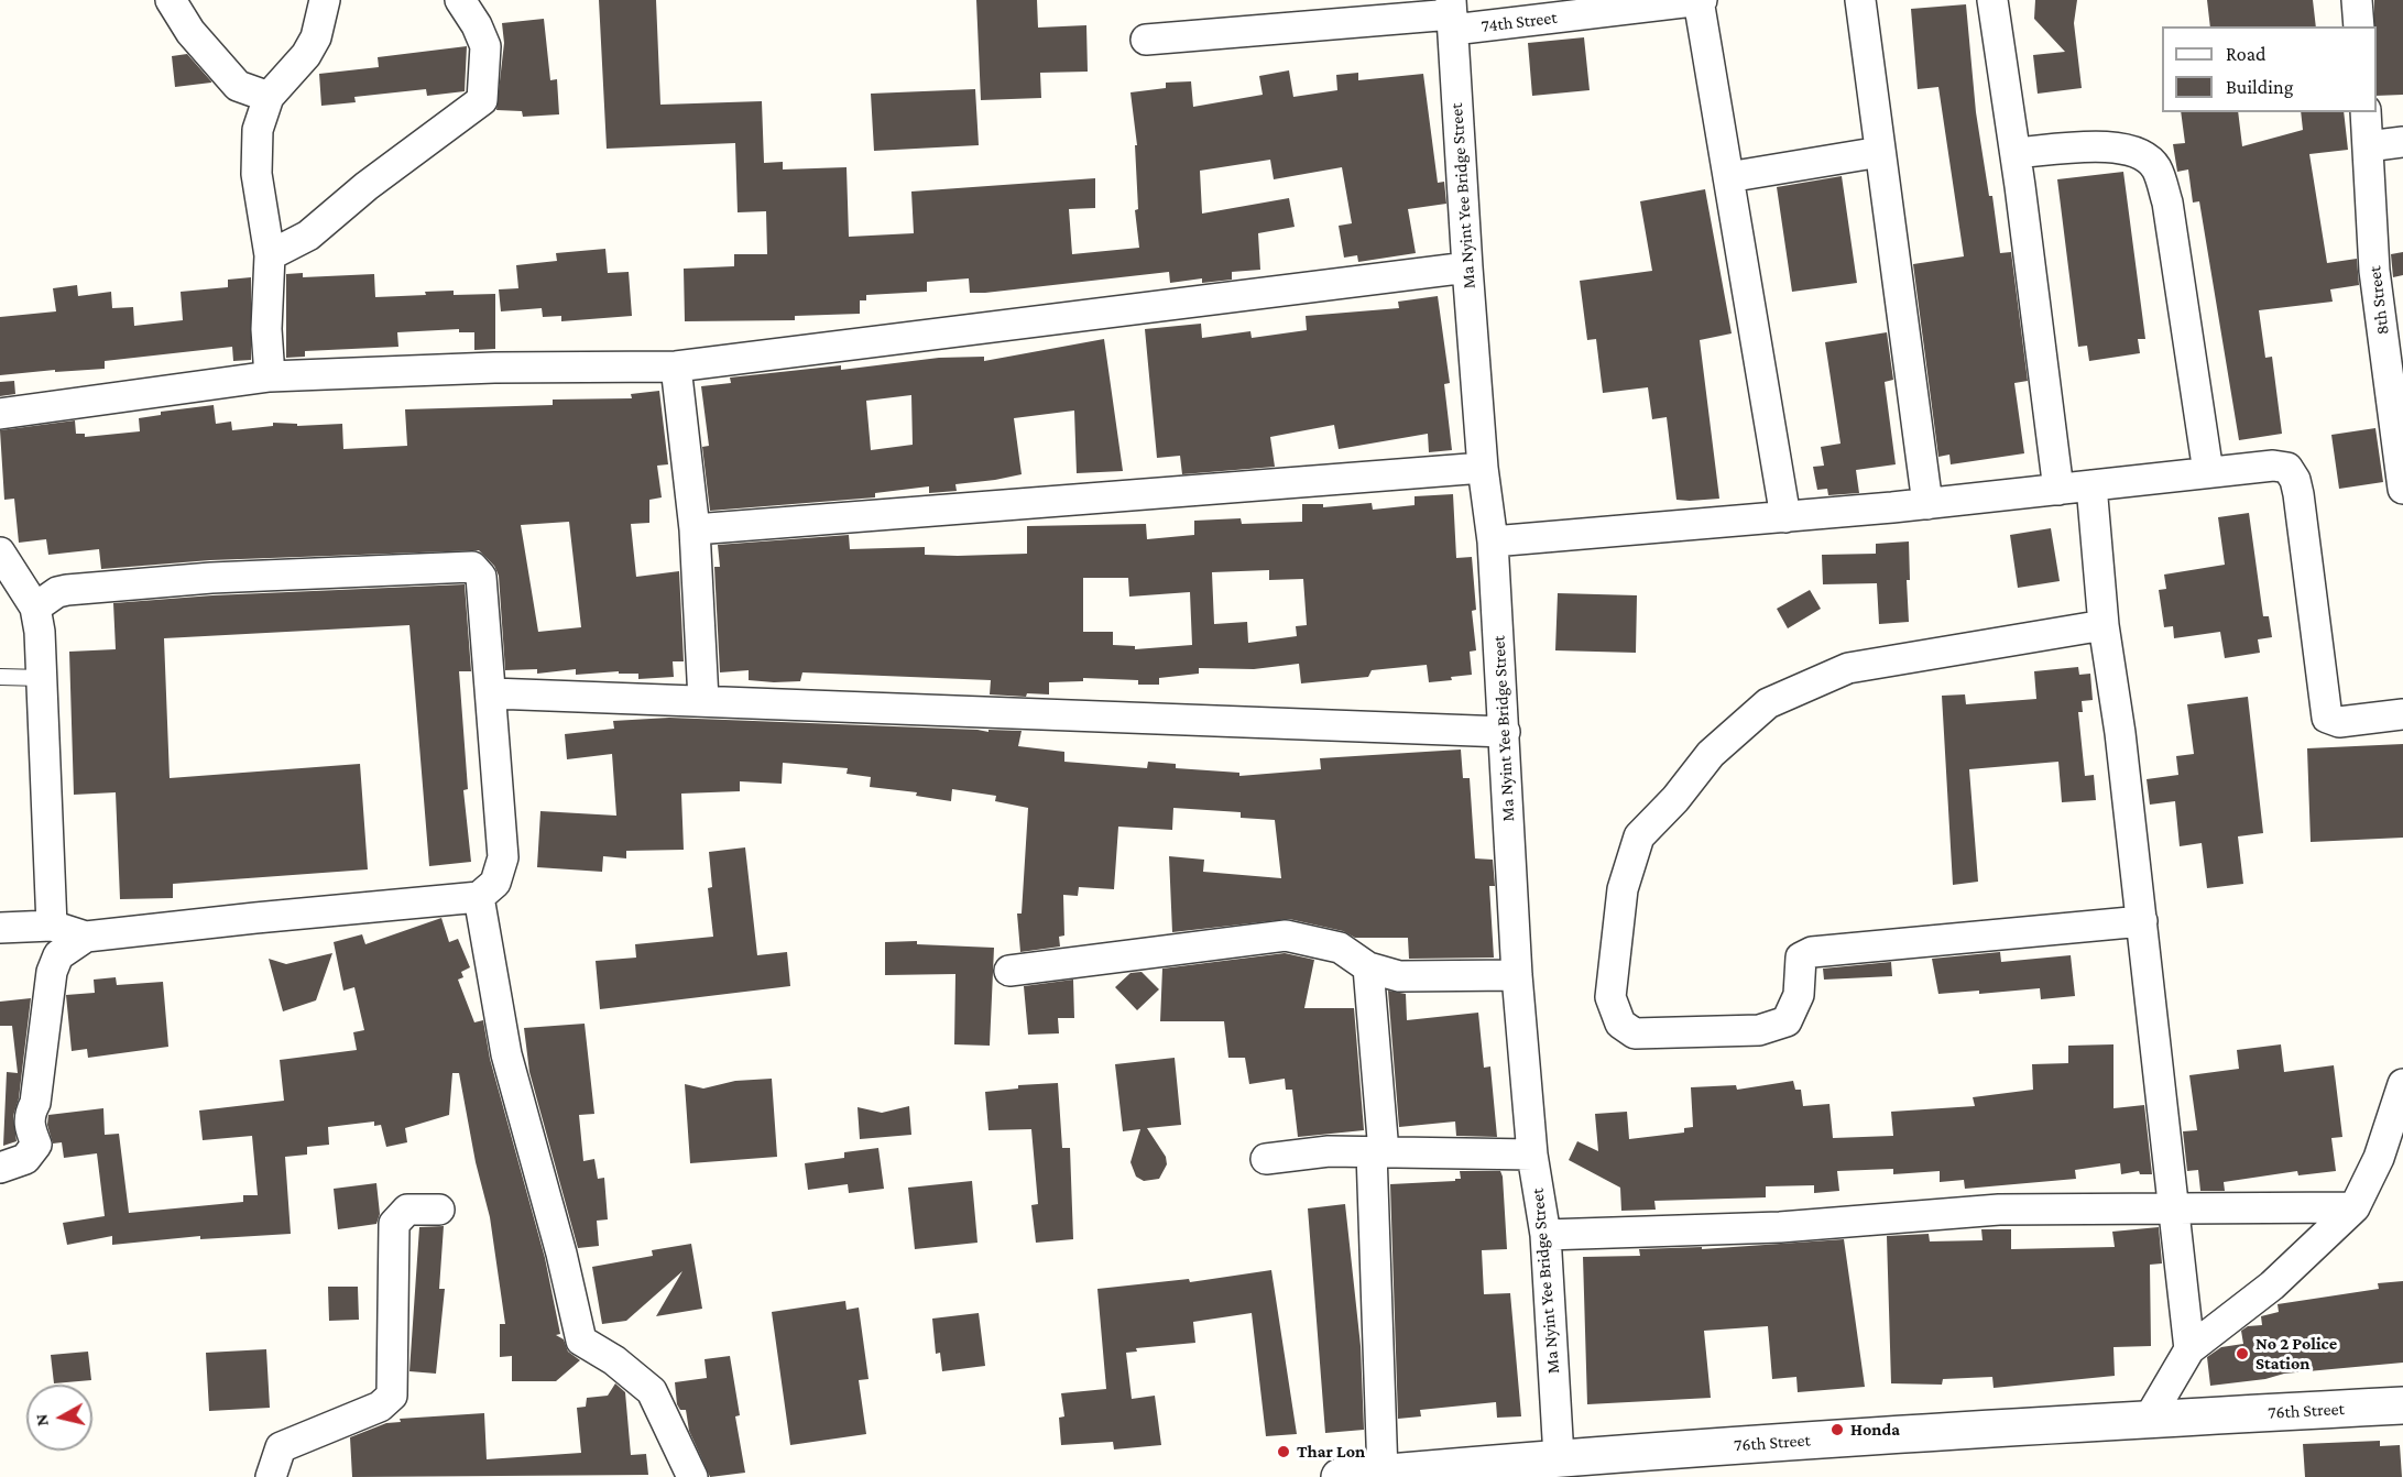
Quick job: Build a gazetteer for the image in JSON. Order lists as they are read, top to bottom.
{
  "streets": {
    "street": [
      "74th Street",
      "Ma Nyint Yee Bridge Street",
      "8th Street",
      "76th Street"
    ]
  },
  "crossings": [
    ["74th Street", "Ma Nyint Yee Bridge Street"],
    ["Ma Nyint Yee Bridge Street", "76th Street"]
  ],
  "places": ["No 2 Police Station", "Honda", "Thar Lon"],
  "legend": ["Road", "Building"],
  "north": "left"
}
